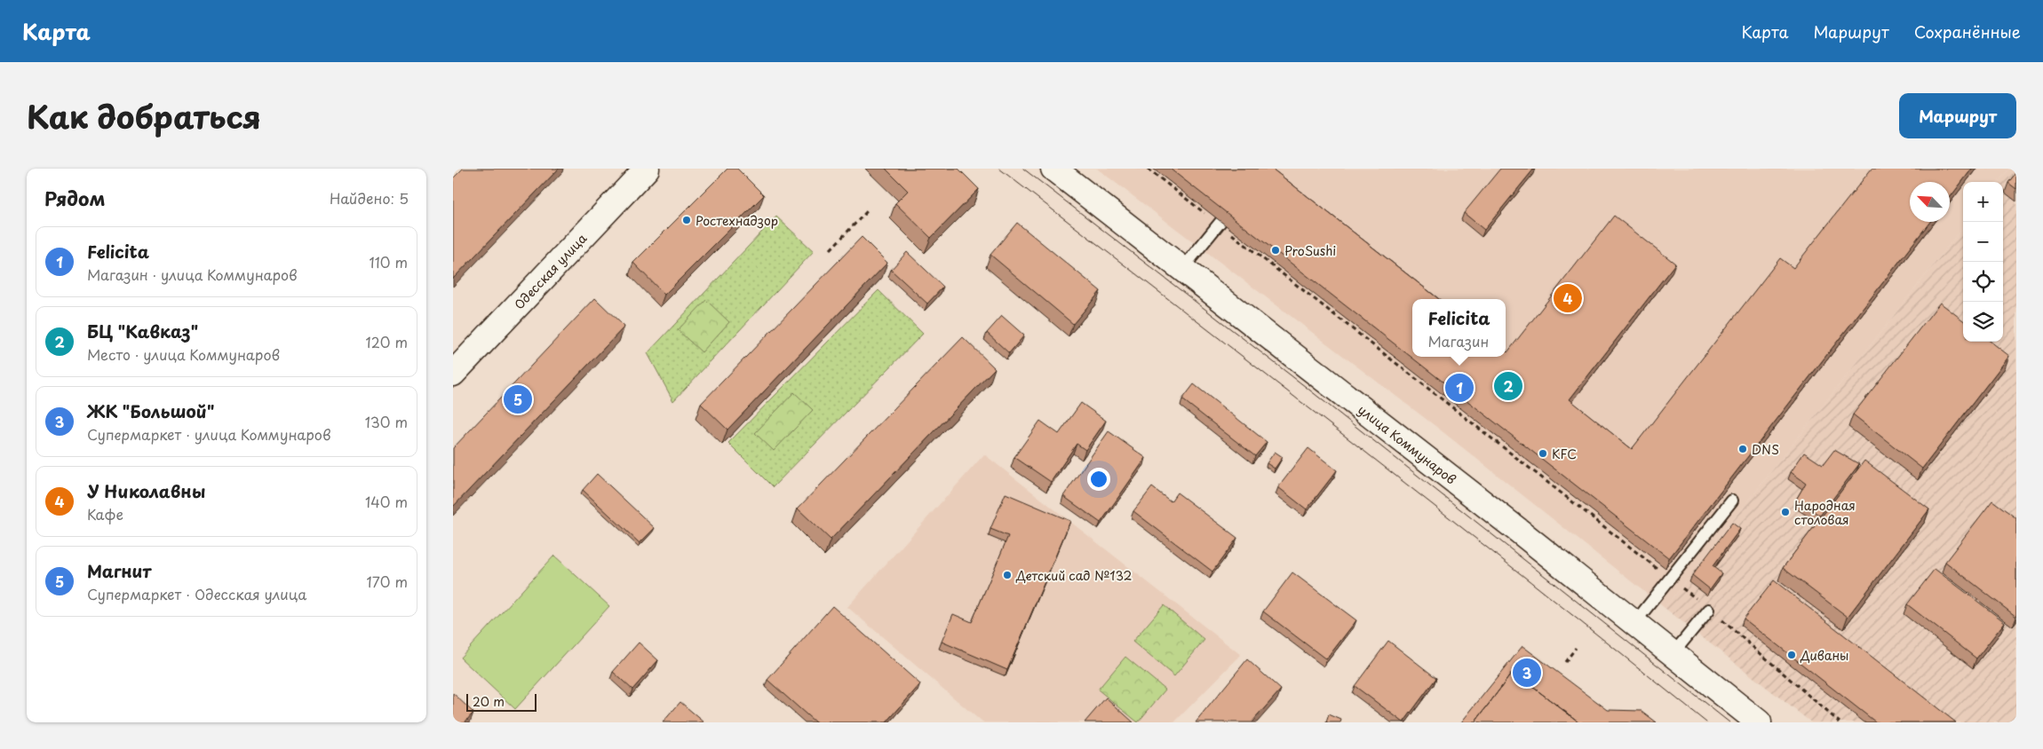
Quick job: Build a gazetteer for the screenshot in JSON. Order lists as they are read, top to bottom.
{
  "streets": {
    "main road": ["Одесская улица", "улица Коммунаров"]
  },
  "places": [
    "Ростехнадзор",
    "ProSushi",
    "DNS",
    "KFC",
    "Народная столовая",
    "Детский сад №132",
    "Диваны"
  ],
  "scale_bar": "20 m",
  "north": "top left",
  "page": {
    "header": "Карта",
    "nav": ["Карта", "Маршрут", "Сохранённые"],
    "title": "Как добраться",
    "buttons": "Маршрут",
    "heading": ["Рядом", "Найдено: 5"],
    "map_buttons": ["+", "−"],
    "list": [
      {
        "mark": "1",
        "name": "Felicita",
        "note": "Магазин · улица Коммунаров",
        "value": "110 m"
      },
      {
        "mark": "2",
        "name": "БЦ \"Кавказ\"",
        "note": "Место · улица Коммунаров",
        "value": "120 m"
      },
      {
        "mark": "3",
        "name": "ЖК \"Большой\"",
        "note": "Супермаркет · улица Коммунаров",
        "value": "130 m"
      },
      {
        "mark": "4",
        "name": "У Николавны",
        "note": "Кафе",
        "value": "140 m"
      },
      {
        "mark": "5",
        "name": "Магнит",
        "note": "Супермаркет · Одесская улица",
        "value": "170 m"
      }
    ],
    "pins": [
      "4",
      "2",
      "1",
      "5",
      "3"
    ],
    "popup": ["Felicita", "Магазин"],
    "scale": "20 m"
  }
}
